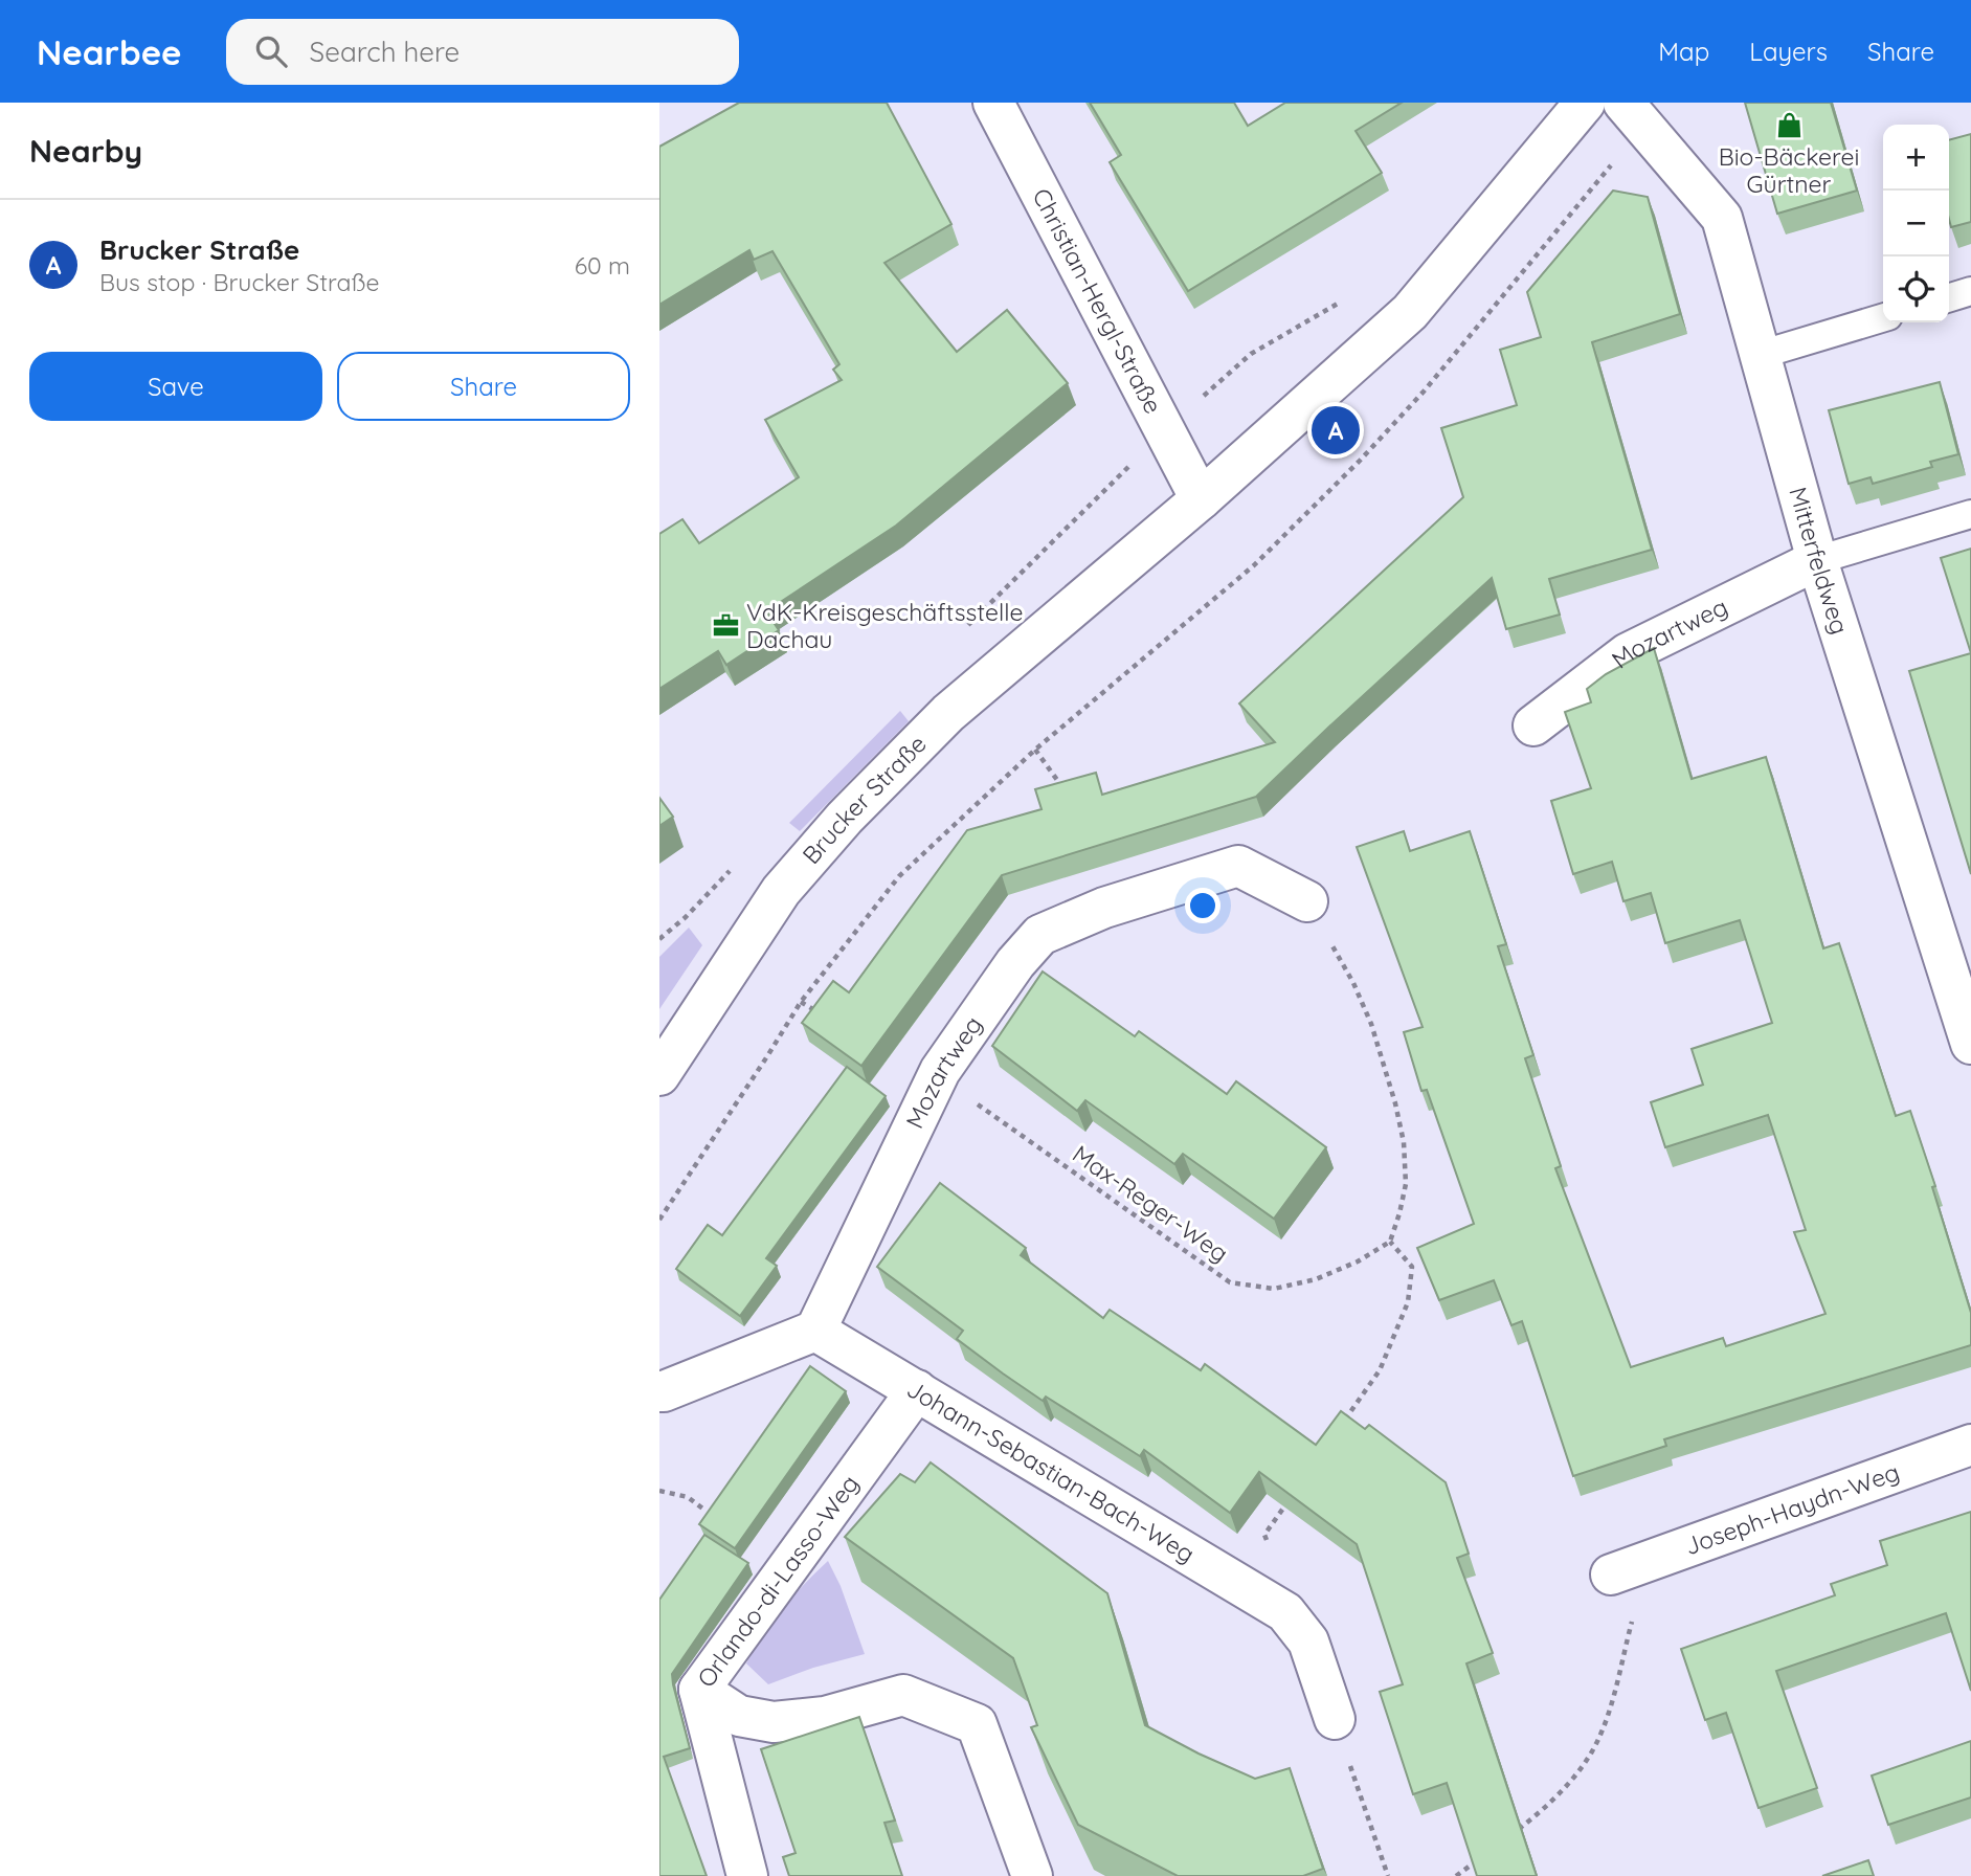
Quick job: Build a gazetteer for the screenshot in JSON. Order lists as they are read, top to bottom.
{
  "streets": {
    "street": [
      "Christian-Hergl-Straße",
      "Mitterfeldweg",
      "Mozartweg",
      "Brucker Straße",
      "Johann-Sebastian-Bach-Weg",
      "Joseph-Haydn-Weg",
      "Orlando-di-Lasso-Weg"
    ],
    "path": ["Max-Reger-Weg"]
  },
  "crossings": [
    ["Christian-Hergl-Straße", "Brucker Straße"],
    ["Mitterfeldweg", "Mozartweg"],
    ["Mozartweg", "Max-Reger-Weg"],
    ["Mozartweg", "Johann-Sebastian-Bach-Weg"],
    ["Johann-Sebastian-Bach-Weg", "Orlando-di-Lasso-Weg"]
  ],
  "places": {
    "shop": ["Bio-Bäckerei Gürtner"],
    "office": ["VdK-Kreisgeschäftsstelle Dachau"]
  },
  "page": {
    "header": "Nearbee",
    "search": "Search here",
    "nav": ["Map", "Layers", "Share"],
    "heading": "Nearby",
    "map_buttons": ["+", "−"],
    "list": [
      {
        "mark": "A",
        "name": "Brucker Straße",
        "note": "Bus stop · Brucker Straße",
        "value": "60 m"
      }
    ],
    "buttons": ["Save", "Share"],
    "pins": "A"
  }
}
